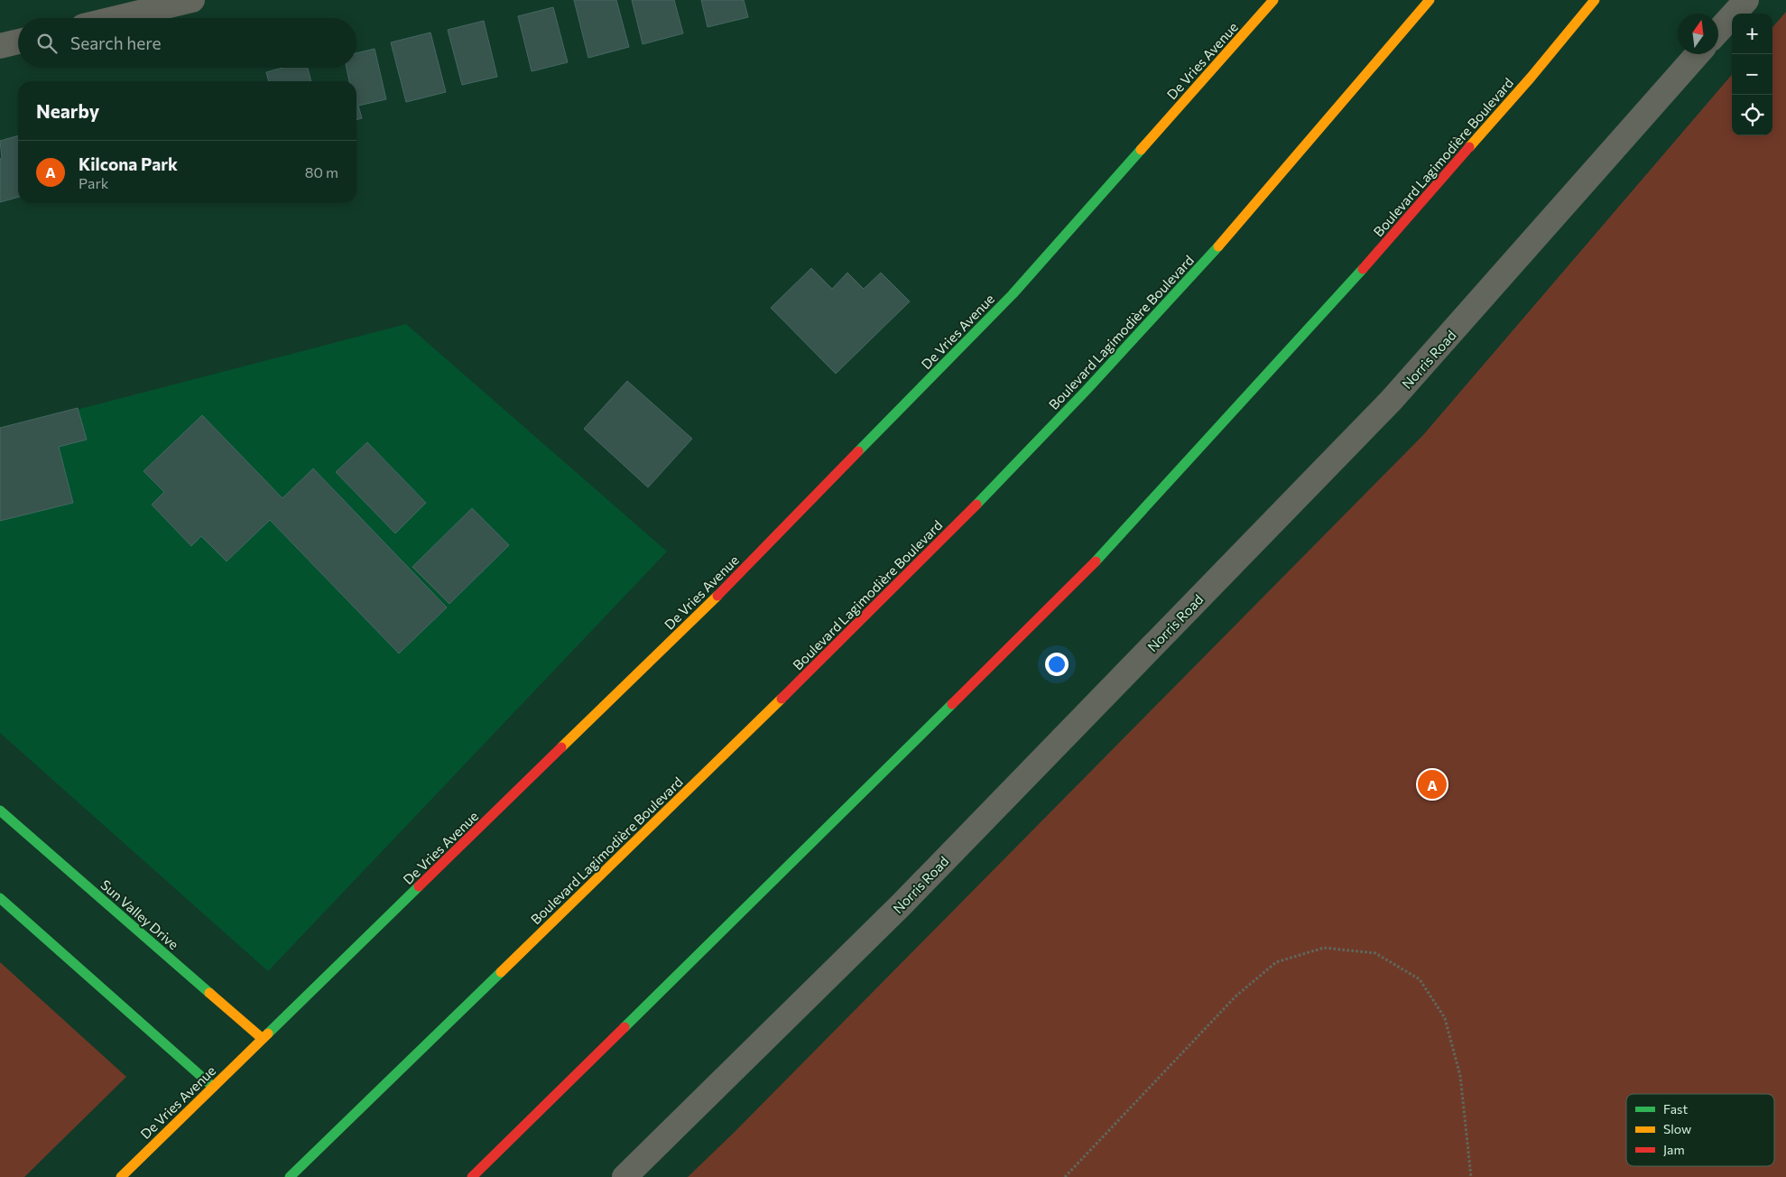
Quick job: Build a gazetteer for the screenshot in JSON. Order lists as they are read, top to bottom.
{
  "streets": {
    "main road": ["De Vries Avenue", "Boulevard Lagimodière Boulevard", "Sun Valley Drive"],
    "street": ["Norris Road"]
  },
  "crossings": [
    ["De Vries Avenue", "Sun Valley Drive"]
  ],
  "legend": ["Fast", "Slow", "Jam"],
  "north": "top",
  "page": {
    "map_buttons": ["+", "−"],
    "search": "Search here",
    "heading": "Nearby",
    "list": [
      {
        "mark": "A",
        "name": "Kilcona Park",
        "note": "Park",
        "value": "80 m"
      }
    ],
    "pins": "A"
  }
}
